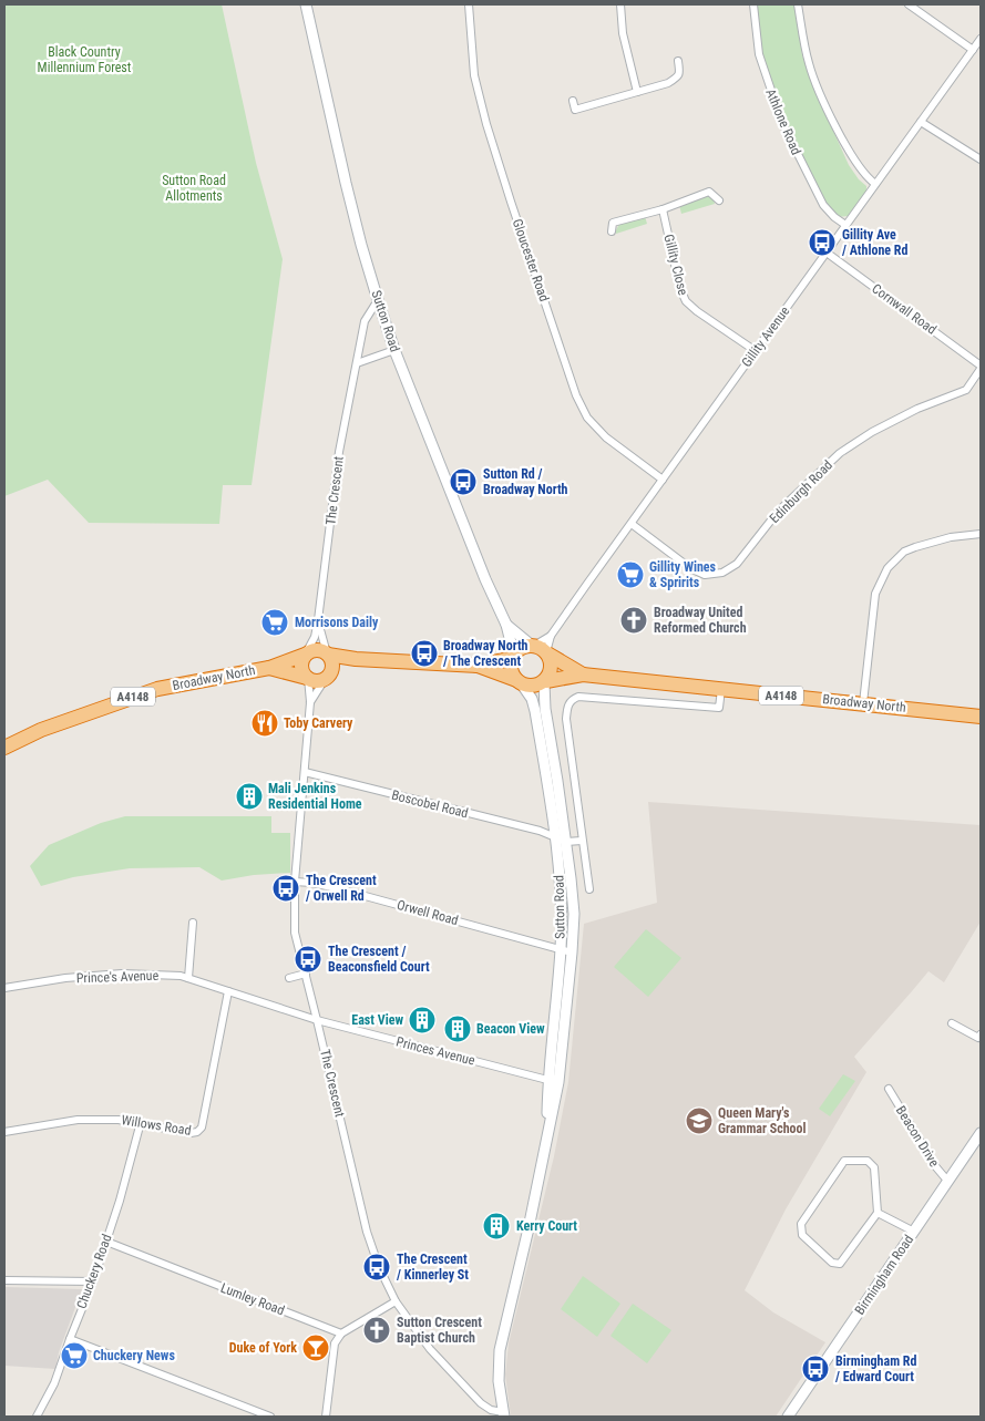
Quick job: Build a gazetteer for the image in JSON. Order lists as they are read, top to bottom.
{
  "streets": {
    "highway": ["Broadway North", "A4148"],
    "street": [
      "Athlone Road",
      "Gloucester Road",
      "Gillity Close",
      "Cornwall Road",
      "Sutton Road",
      "Gillity Avenue",
      "The Crescent",
      "Edinburgh Road",
      "Boscobel Road",
      "Orwell Road",
      "Prince's Avenue",
      "Princes Avenue",
      "Willows Road",
      "Beacon Drive",
      "Chuckery Road",
      "Birmingham Road",
      "Lumley Road"
    ]
  },
  "crossings": [
    ["Athlone Road", "Gillity Avenue"],
    ["Gloucester Road", "Gillity Avenue"],
    ["Gillity Close", "Gillity Avenue"],
    ["Cornwall Road", "Gillity Avenue"],
    ["Cornwall Road", "Edinburgh Road"],
    ["Sutton Road", "Gillity Avenue"],
    ["Sutton Road", "The Crescent"],
    ["Sutton Road", "Broadway North"],
    ["Sutton Road", "A4148"],
    ["Sutton Road", "Boscobel Road"],
    ["Sutton Road", "Orwell Road"],
    ["Sutton Road", "Princes Avenue"],
    ["Gillity Avenue", "Edinburgh Road"],
    ["Gillity Avenue", "Broadway North"],
    ["Gillity Avenue", "A4148"],
    ["The Crescent", "Broadway North"],
    ["The Crescent", "Boscobel Road"],
    ["The Crescent", "Orwell Road"],
    ["The Crescent", "Princes Avenue"],
    ["Broadway North", "A4148"],
    ["Prince's Avenue", "Princes Avenue"],
    ["Prince's Avenue", "Willows Road"],
    ["Princes Avenue", "Willows Road"],
    ["Willows Road", "Chuckery Road"],
    ["Beacon Drive", "Birmingham Road"],
    ["Chuckery Road", "Lumley Road"]
  ],
  "parks": ["Black Country Millennium Forest", "Sutton Road Allotments"],
  "places": {
    "bus stop": [
      "Gillity Ave / Athlone Rd",
      "Sutton Rd / Broadway North",
      "Broadway North / The Crescent",
      "The Crescent / Orwell Rd",
      "The Crescent / Beaconsfield Court",
      "The Crescent / Kinnerley St",
      "Birmingham Rd / Edward Court"
    ],
    "supermarket": ["Gillity Wines & Spririts", "Morrisons Daily", "Chuckery News"],
    "church": ["Broadway United Reformed Church", "Sutton Crescent Baptist Church"],
    "restaurant": ["Toby Carvery"],
    "building": [
      "Mali Jenkins Residential Home",
      "East View",
      "Beacon View",
      "Kerry Court"
    ],
    "school or university": ["Queen Mary's Grammar School"],
    "bar": ["Duke of York"]
  }
}
